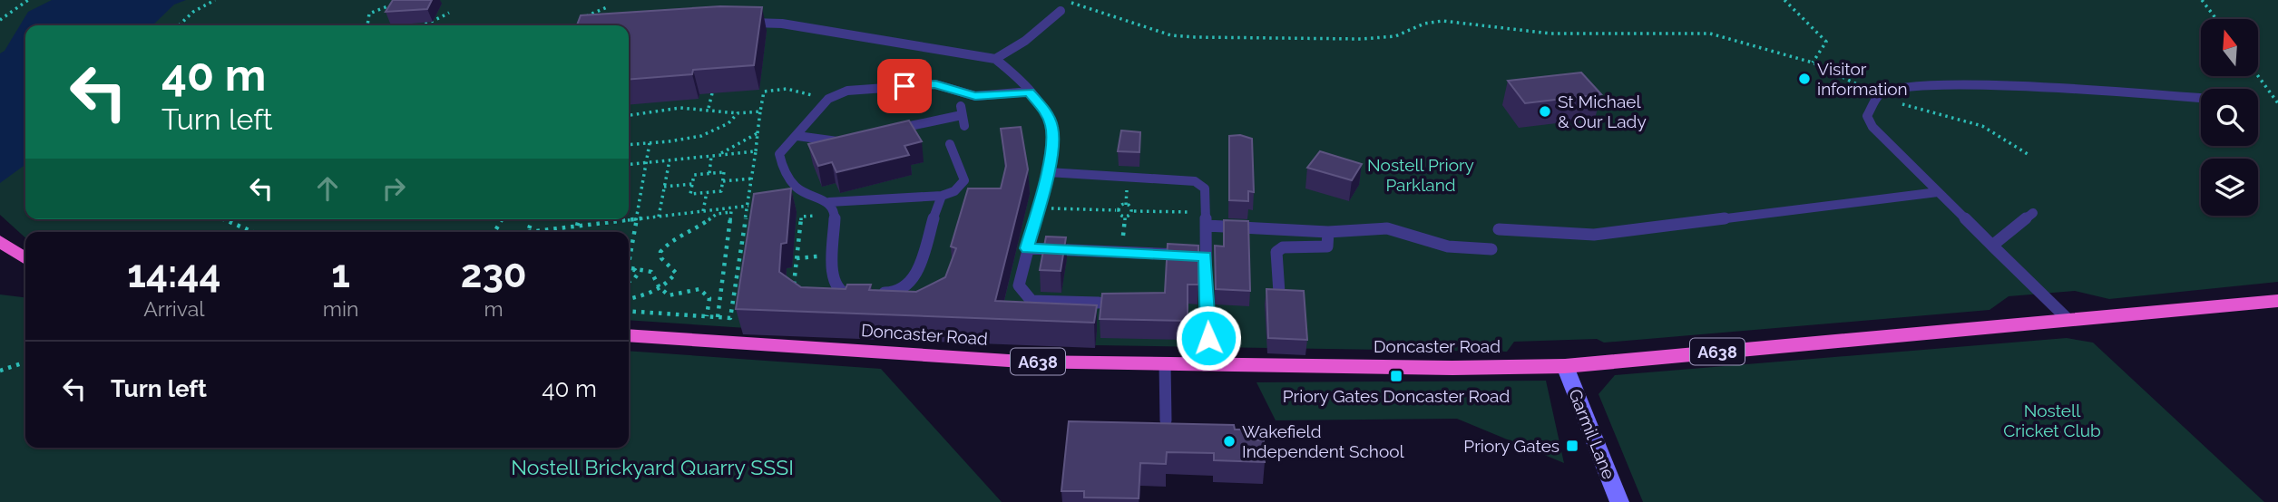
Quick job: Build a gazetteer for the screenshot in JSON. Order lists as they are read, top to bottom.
{
  "streets": {
    "highway": ["Doncaster Road", "A638"],
    "main road": ["Garmil Lane"]
  },
  "crossings": [
    ["Doncaster Road", "A638"],
    ["Doncaster Road", "Garmil Lane"],
    ["A638", "Garmil Lane"]
  ],
  "parks": ["Nostell Priory Parkland", "Nostell Cricket Club", "Nostell Brickyard Quarry SSSI"],
  "places": {
    "other": ["Visitor information", "St Michael & Our Lady", "Wakefield Independent School"],
    "transit": ["Priory Gates Doncaster Road", "Priory Gates"]
  },
  "north": "top",
  "page": {
    "turn": ["40 m", "Turn left"],
    "eta": [
      "14:44",
      "Arrival",
      "1",
      "min",
      "230",
      "m"
    ],
    "list": [
      {
        "name": "Turn left",
        "value": "40 m"
      }
    ]
  }
}
